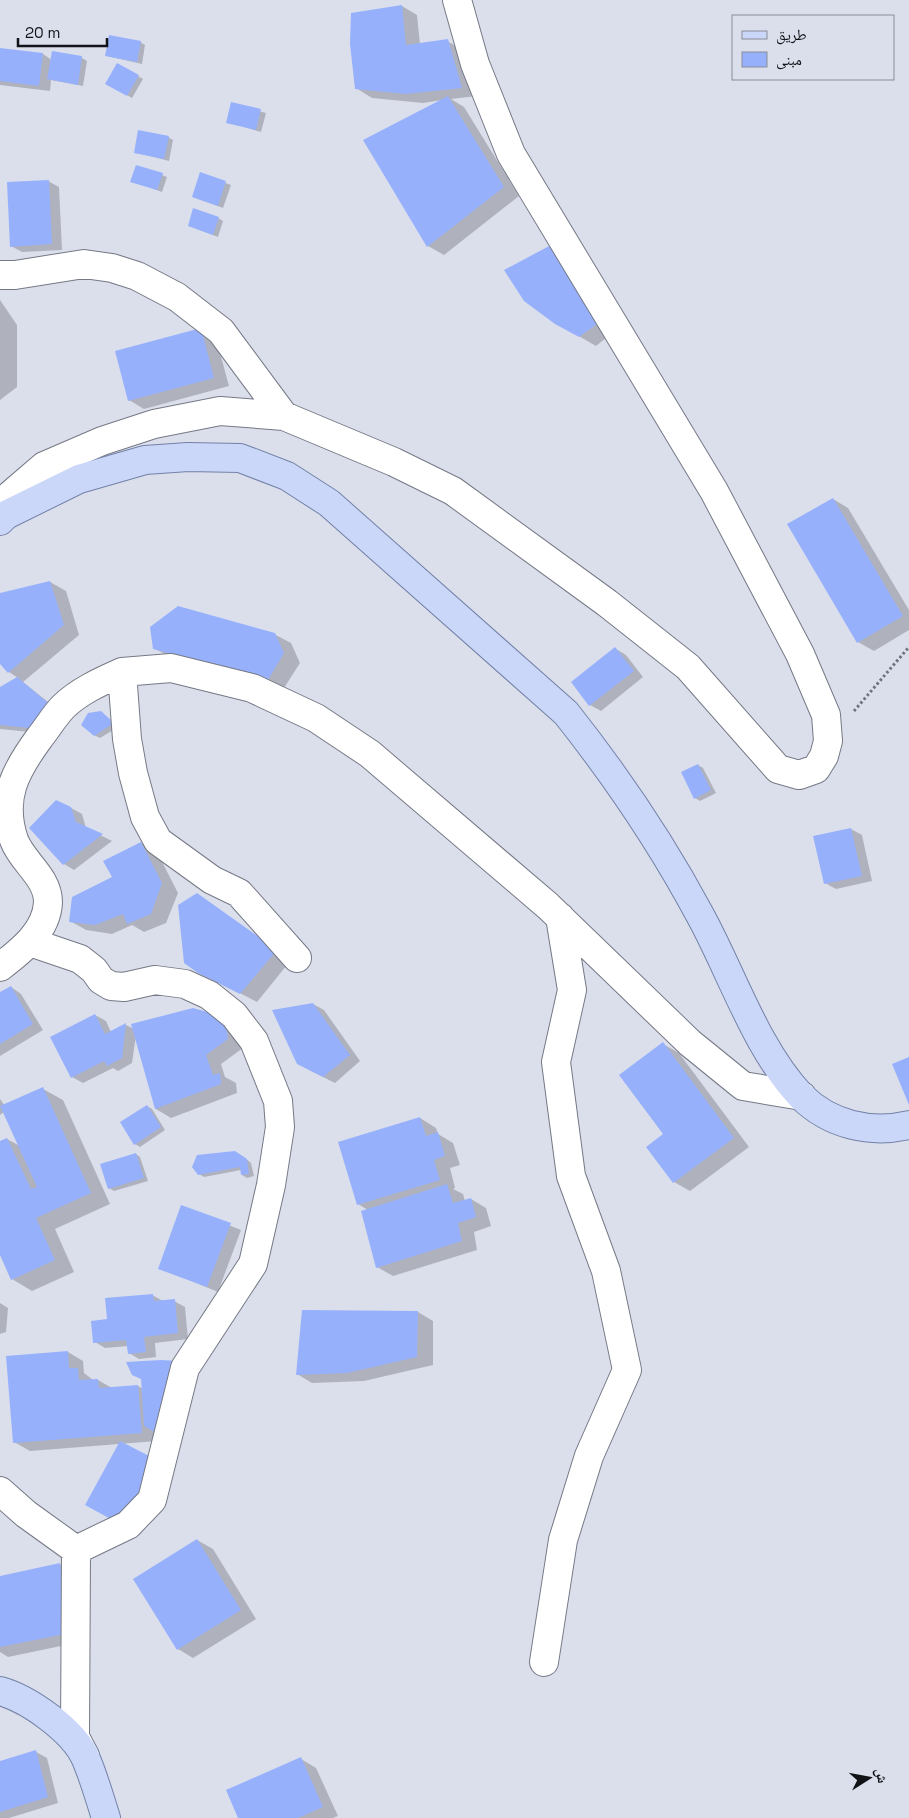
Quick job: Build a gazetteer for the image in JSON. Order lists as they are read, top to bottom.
{
  "legend": ["طريق", "مبنى"],
  "scale_bar": "20 m",
  "north": "right"
}
